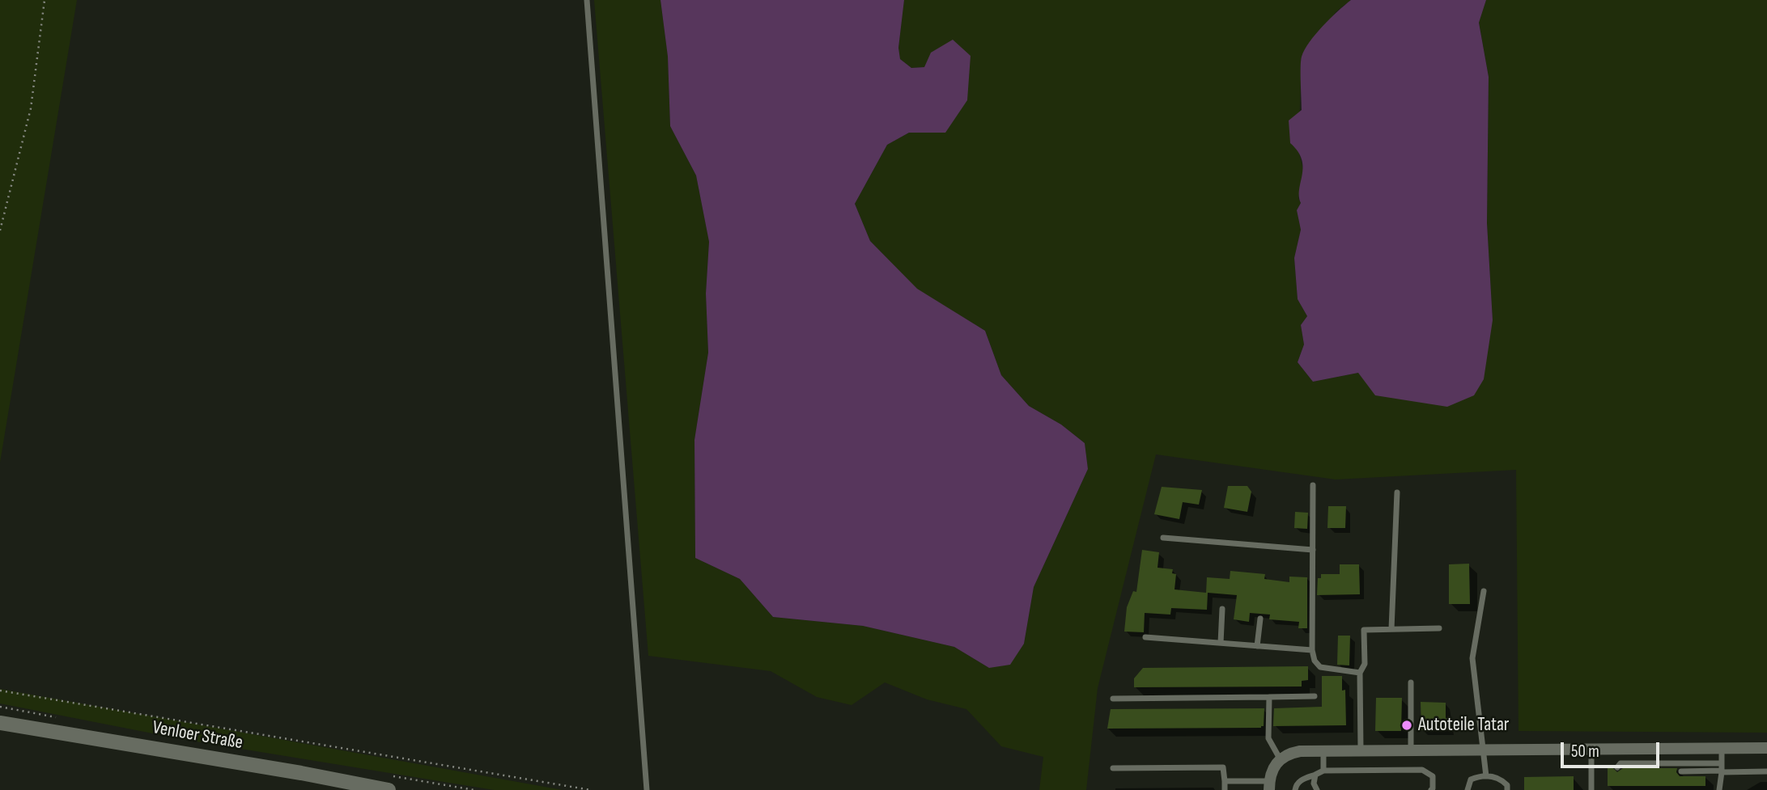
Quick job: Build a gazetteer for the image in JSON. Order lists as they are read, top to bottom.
{
  "streets": {
    "main road": ["Venloer Straße"]
  },
  "places": ["Autoteile Tatar"],
  "scale_bar": "50 m"
}
